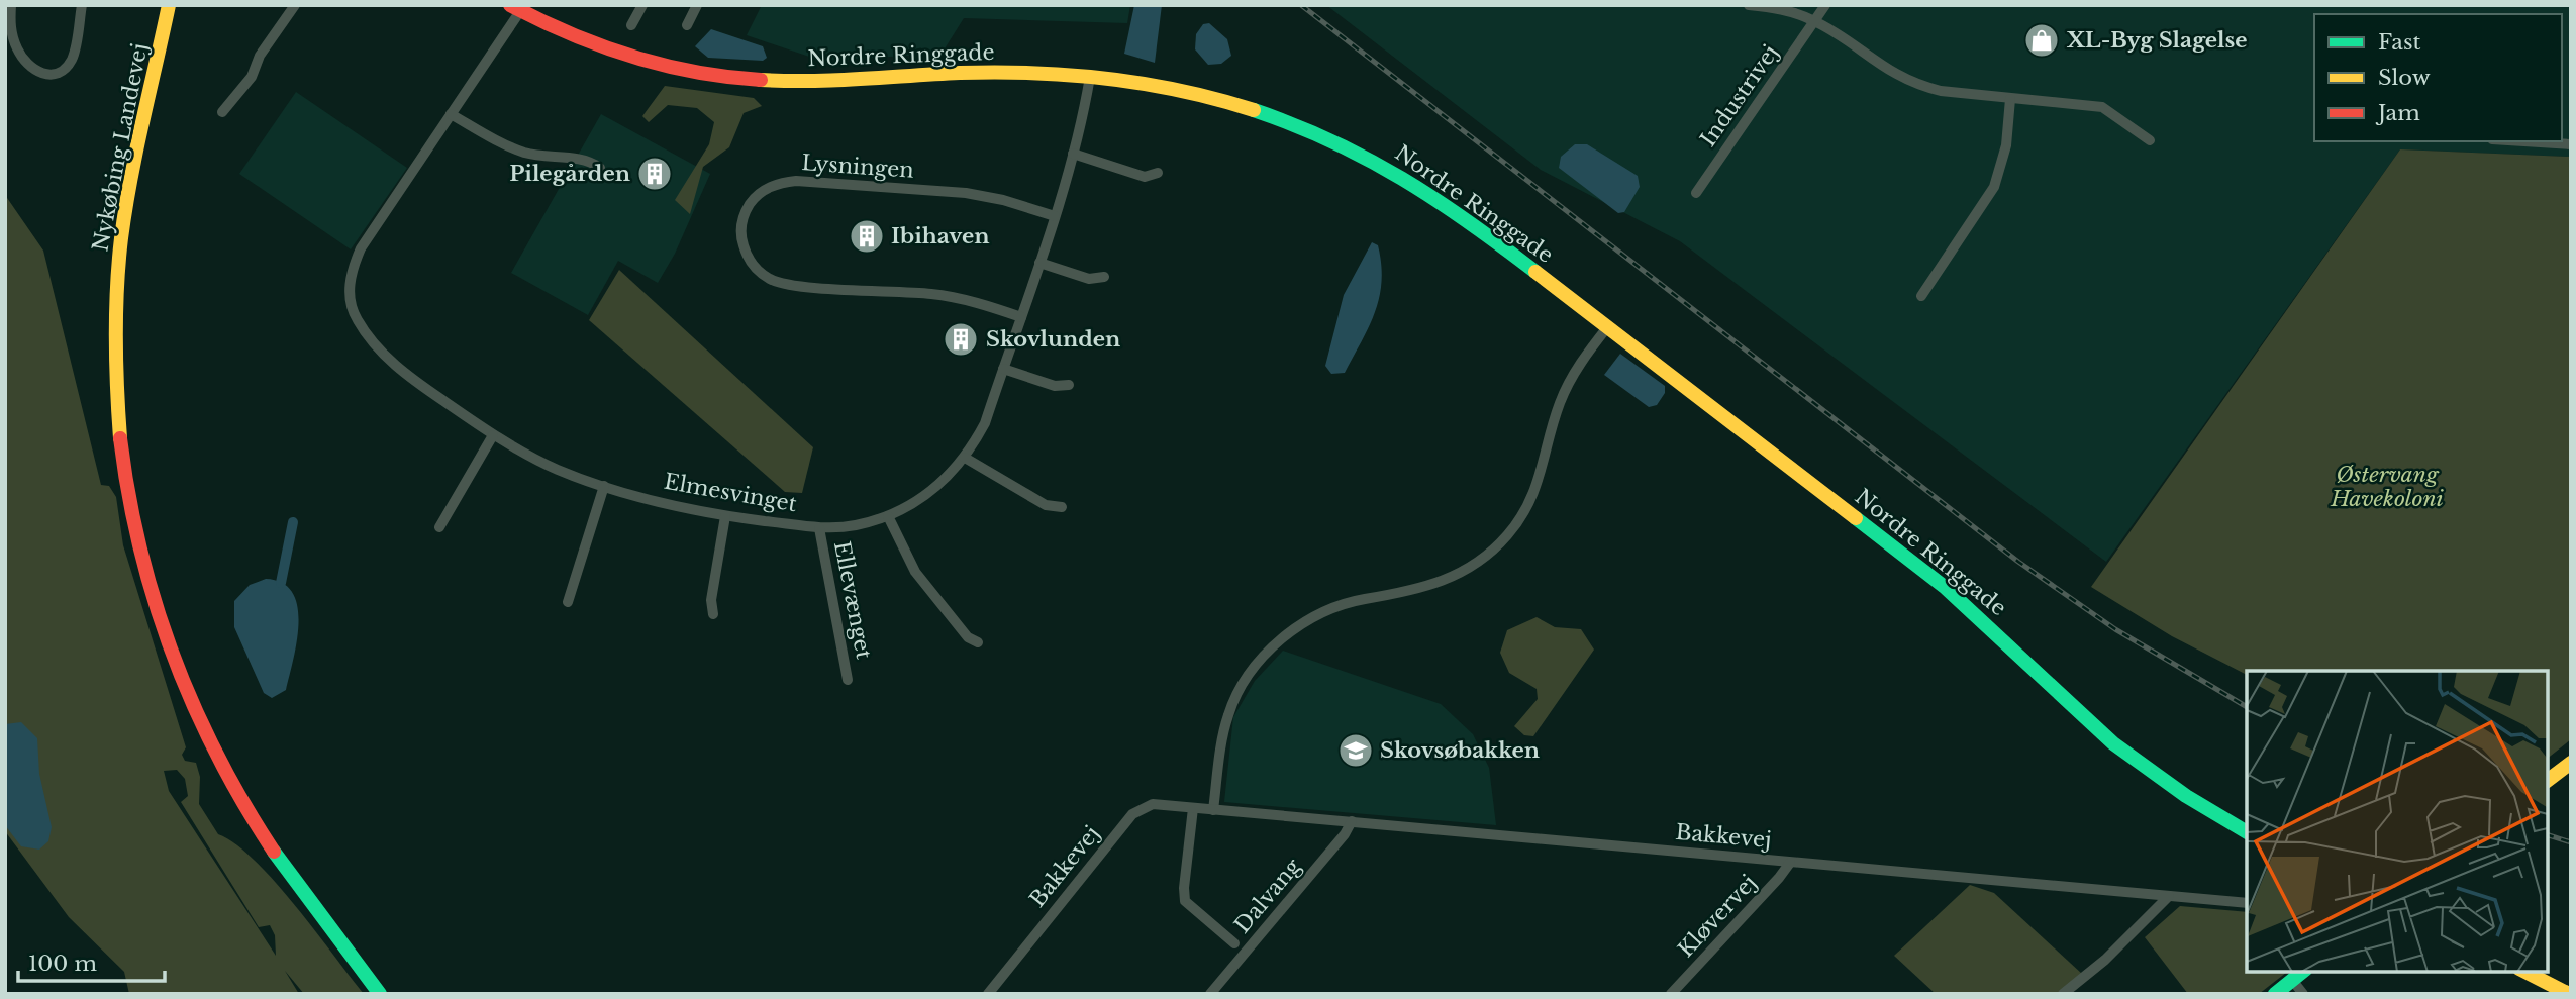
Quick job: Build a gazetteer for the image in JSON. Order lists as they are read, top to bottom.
{
  "streets": {
    "street": [
      "Nordre Ringgade",
      "Industrivej",
      "Nykøbing Landevej",
      "Lysningen",
      "Elmesvinget",
      "Ellevænget",
      "Bakkevej",
      "Dalvang",
      "Kløvervej"
    ]
  },
  "crossings": [
    ["Nordre Ringgade", "Elmesvinget"],
    ["Lysningen", "Elmesvinget"],
    ["Elmesvinget", "Ellevænget"],
    ["Bakkevej", "Dalvang"],
    ["Bakkevej", "Kløvervej"]
  ],
  "parks": ["Østervang Havekoloni"],
  "places": {
    "shop": ["XL-Byg Slagelse"],
    "building": ["Pilegården", "Ibihaven", "Skovlunden"],
    "school or university": ["Skovsøbakken"]
  },
  "legend": ["Fast", "Slow", "Jam"],
  "scale_bar": "100 m"
}
